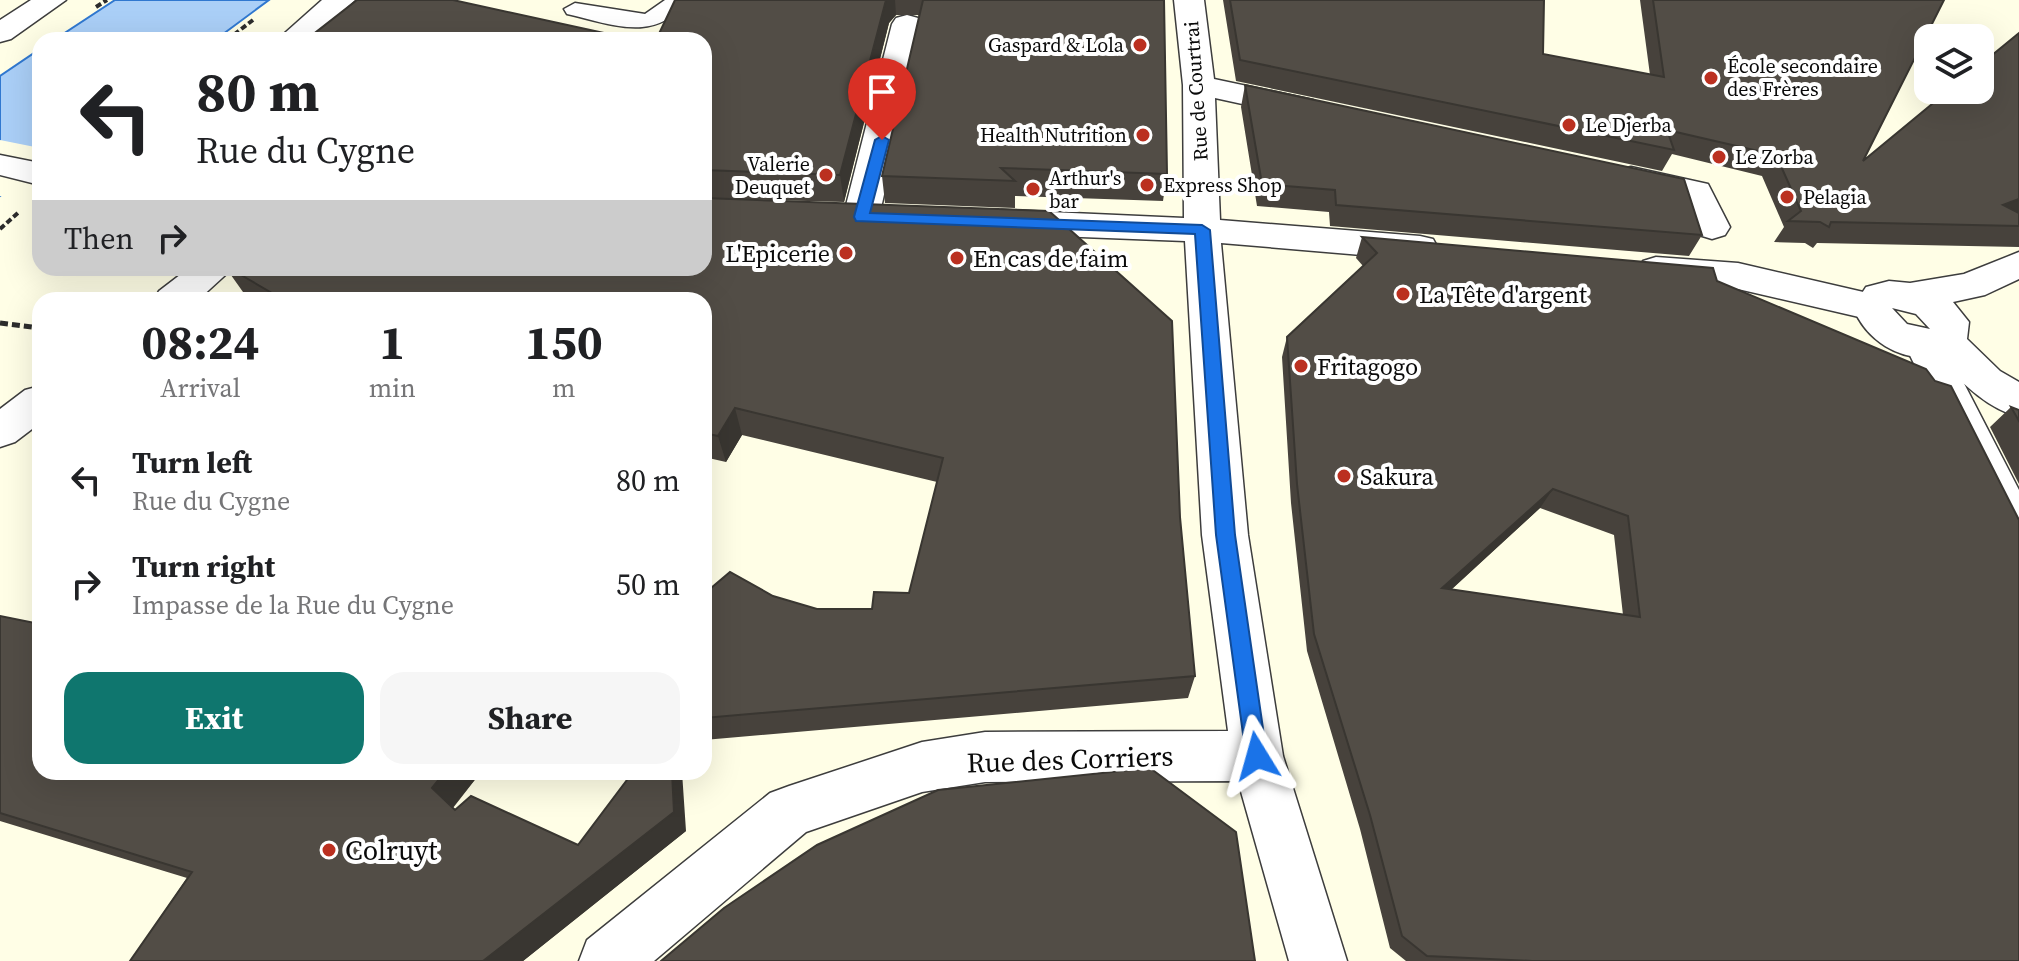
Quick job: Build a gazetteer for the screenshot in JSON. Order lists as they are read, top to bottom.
{
  "streets": {
    "street": ["Rue de Courtrai", "Rue des Corriers"]
  },
  "crossings": [
    ["Rue de Courtrai", "Rue des Corriers"]
  ],
  "places": [
    "Gaspard & Lola",
    "École secondaire des Frères",
    "Le Djerba",
    "Health Nutrition",
    "Le Zorba",
    "Valerie Deuquet",
    "Express Shop",
    "Arthur's bar",
    "Pelagia",
    "L'Epicerie",
    "En cas de faim",
    "La Tête d'argent",
    "Fritagogo",
    "Sakura",
    "Colruyt"
  ],
  "page": {
    "turn": ["80 m", "Rue du Cygne"],
    "then": "Then",
    "eta": [
      "08:24",
      "Arrival",
      "1",
      "min",
      "150",
      "m"
    ],
    "list": [
      {
        "name": "Turn left",
        "note": "Rue du Cygne",
        "value": "80 m"
      },
      {
        "name": "Turn right",
        "note": "Impasse de la Rue du Cygne",
        "value": "50 m"
      }
    ],
    "buttons": ["Exit", "Share"]
  }
}
